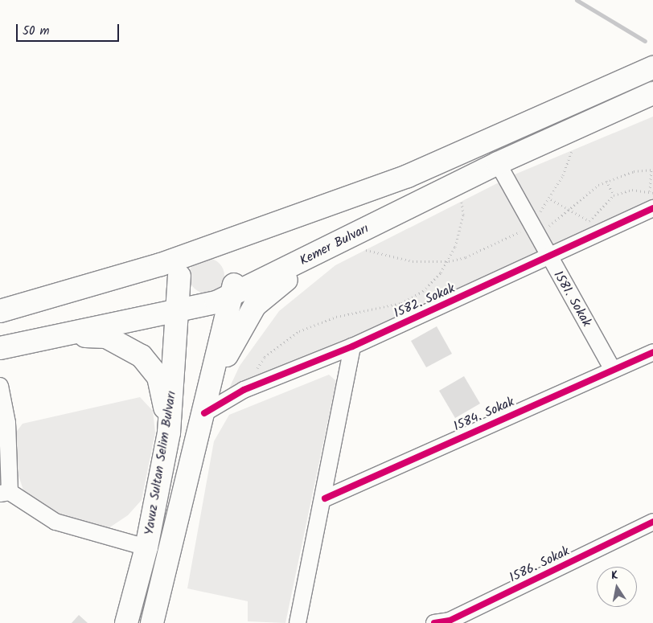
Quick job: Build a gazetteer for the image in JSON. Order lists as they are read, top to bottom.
{
  "streets": {
    "main road": ["Kemer Bulvarı", "Yavuz Sultan Selim Bulvarı"],
    "street": [
      "1581. Sokak",
      "1582. Sokak",
      "1584. Sokak",
      "1586. Sokak"
    ]
  },
  "crossings": [
    ["Kemer Bulvarı", "1581. Sokak"],
    ["Kemer Bulvarı", "Yavuz Sultan Selim Bulvarı"],
    ["1581. Sokak", "1582. Sokak"],
    ["1581. Sokak", "1584. Sokak"],
    ["1582. Sokak", "Yavuz Sultan Selim Bulvarı"]
  ],
  "scale_bar": "50 m",
  "north": "top"
}
